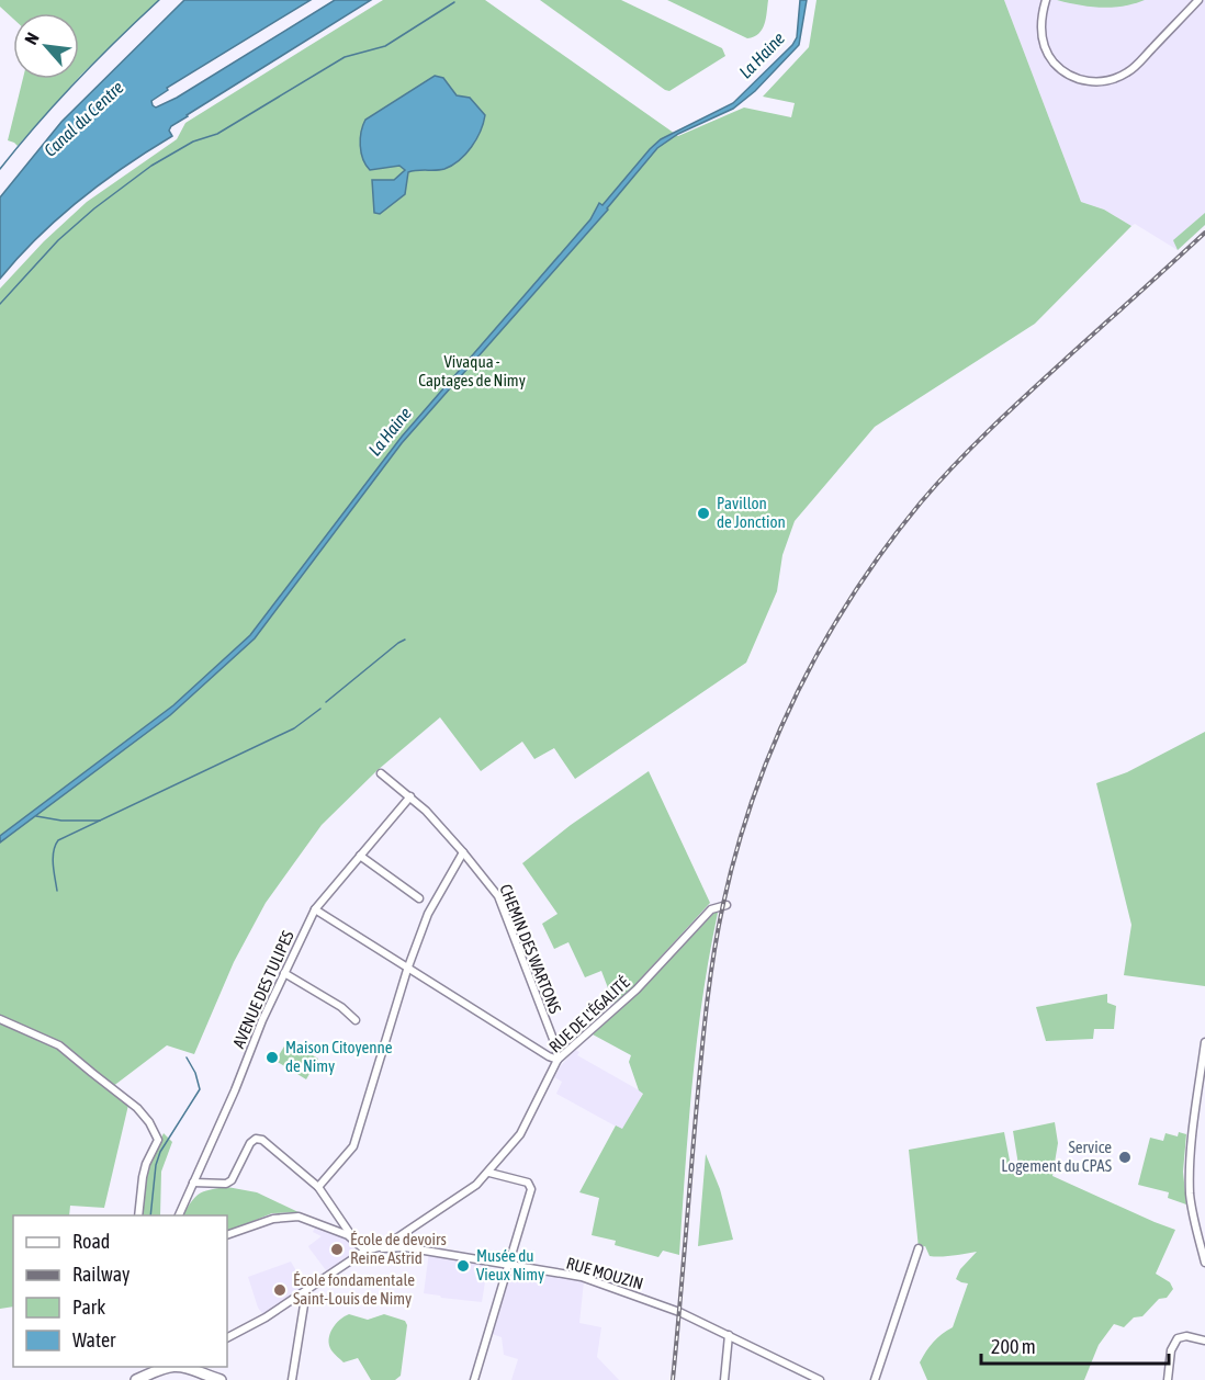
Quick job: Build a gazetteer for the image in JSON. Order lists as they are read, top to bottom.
{
  "streets": {
    "street": [
      "CHEMIN DES WARTONS",
      "AVENUE DES TULIPES",
      "RUE DE L'ÉGALITÉ",
      "RUE MOUZIN"
    ]
  },
  "crossings": [
    ["CHEMIN DES WARTONS", "AVENUE DES TULIPES"],
    ["CHEMIN DES WARTONS", "RUE DE L'ÉGALITÉ"],
    ["RUE DE L'ÉGALITÉ", "RUE MOUZIN"]
  ],
  "water": ["La Haine", "Canal du Centre"],
  "parks": ["Vivaqua - Captages de Nimy"],
  "places": [
    "Pavillon de Jonction",
    "Maison Citoyenne de Nimy",
    "Service Logement du CPAS",
    "École de devoirs Reine Astrid",
    "Musée du Vieux Nimy",
    "École fondamentale Saint-Louis de Nimy"
  ],
  "legend": [
    "Road",
    "Railway",
    "Park",
    "Water"
  ],
  "scale_bar": "200 m",
  "north": "top left"
}
